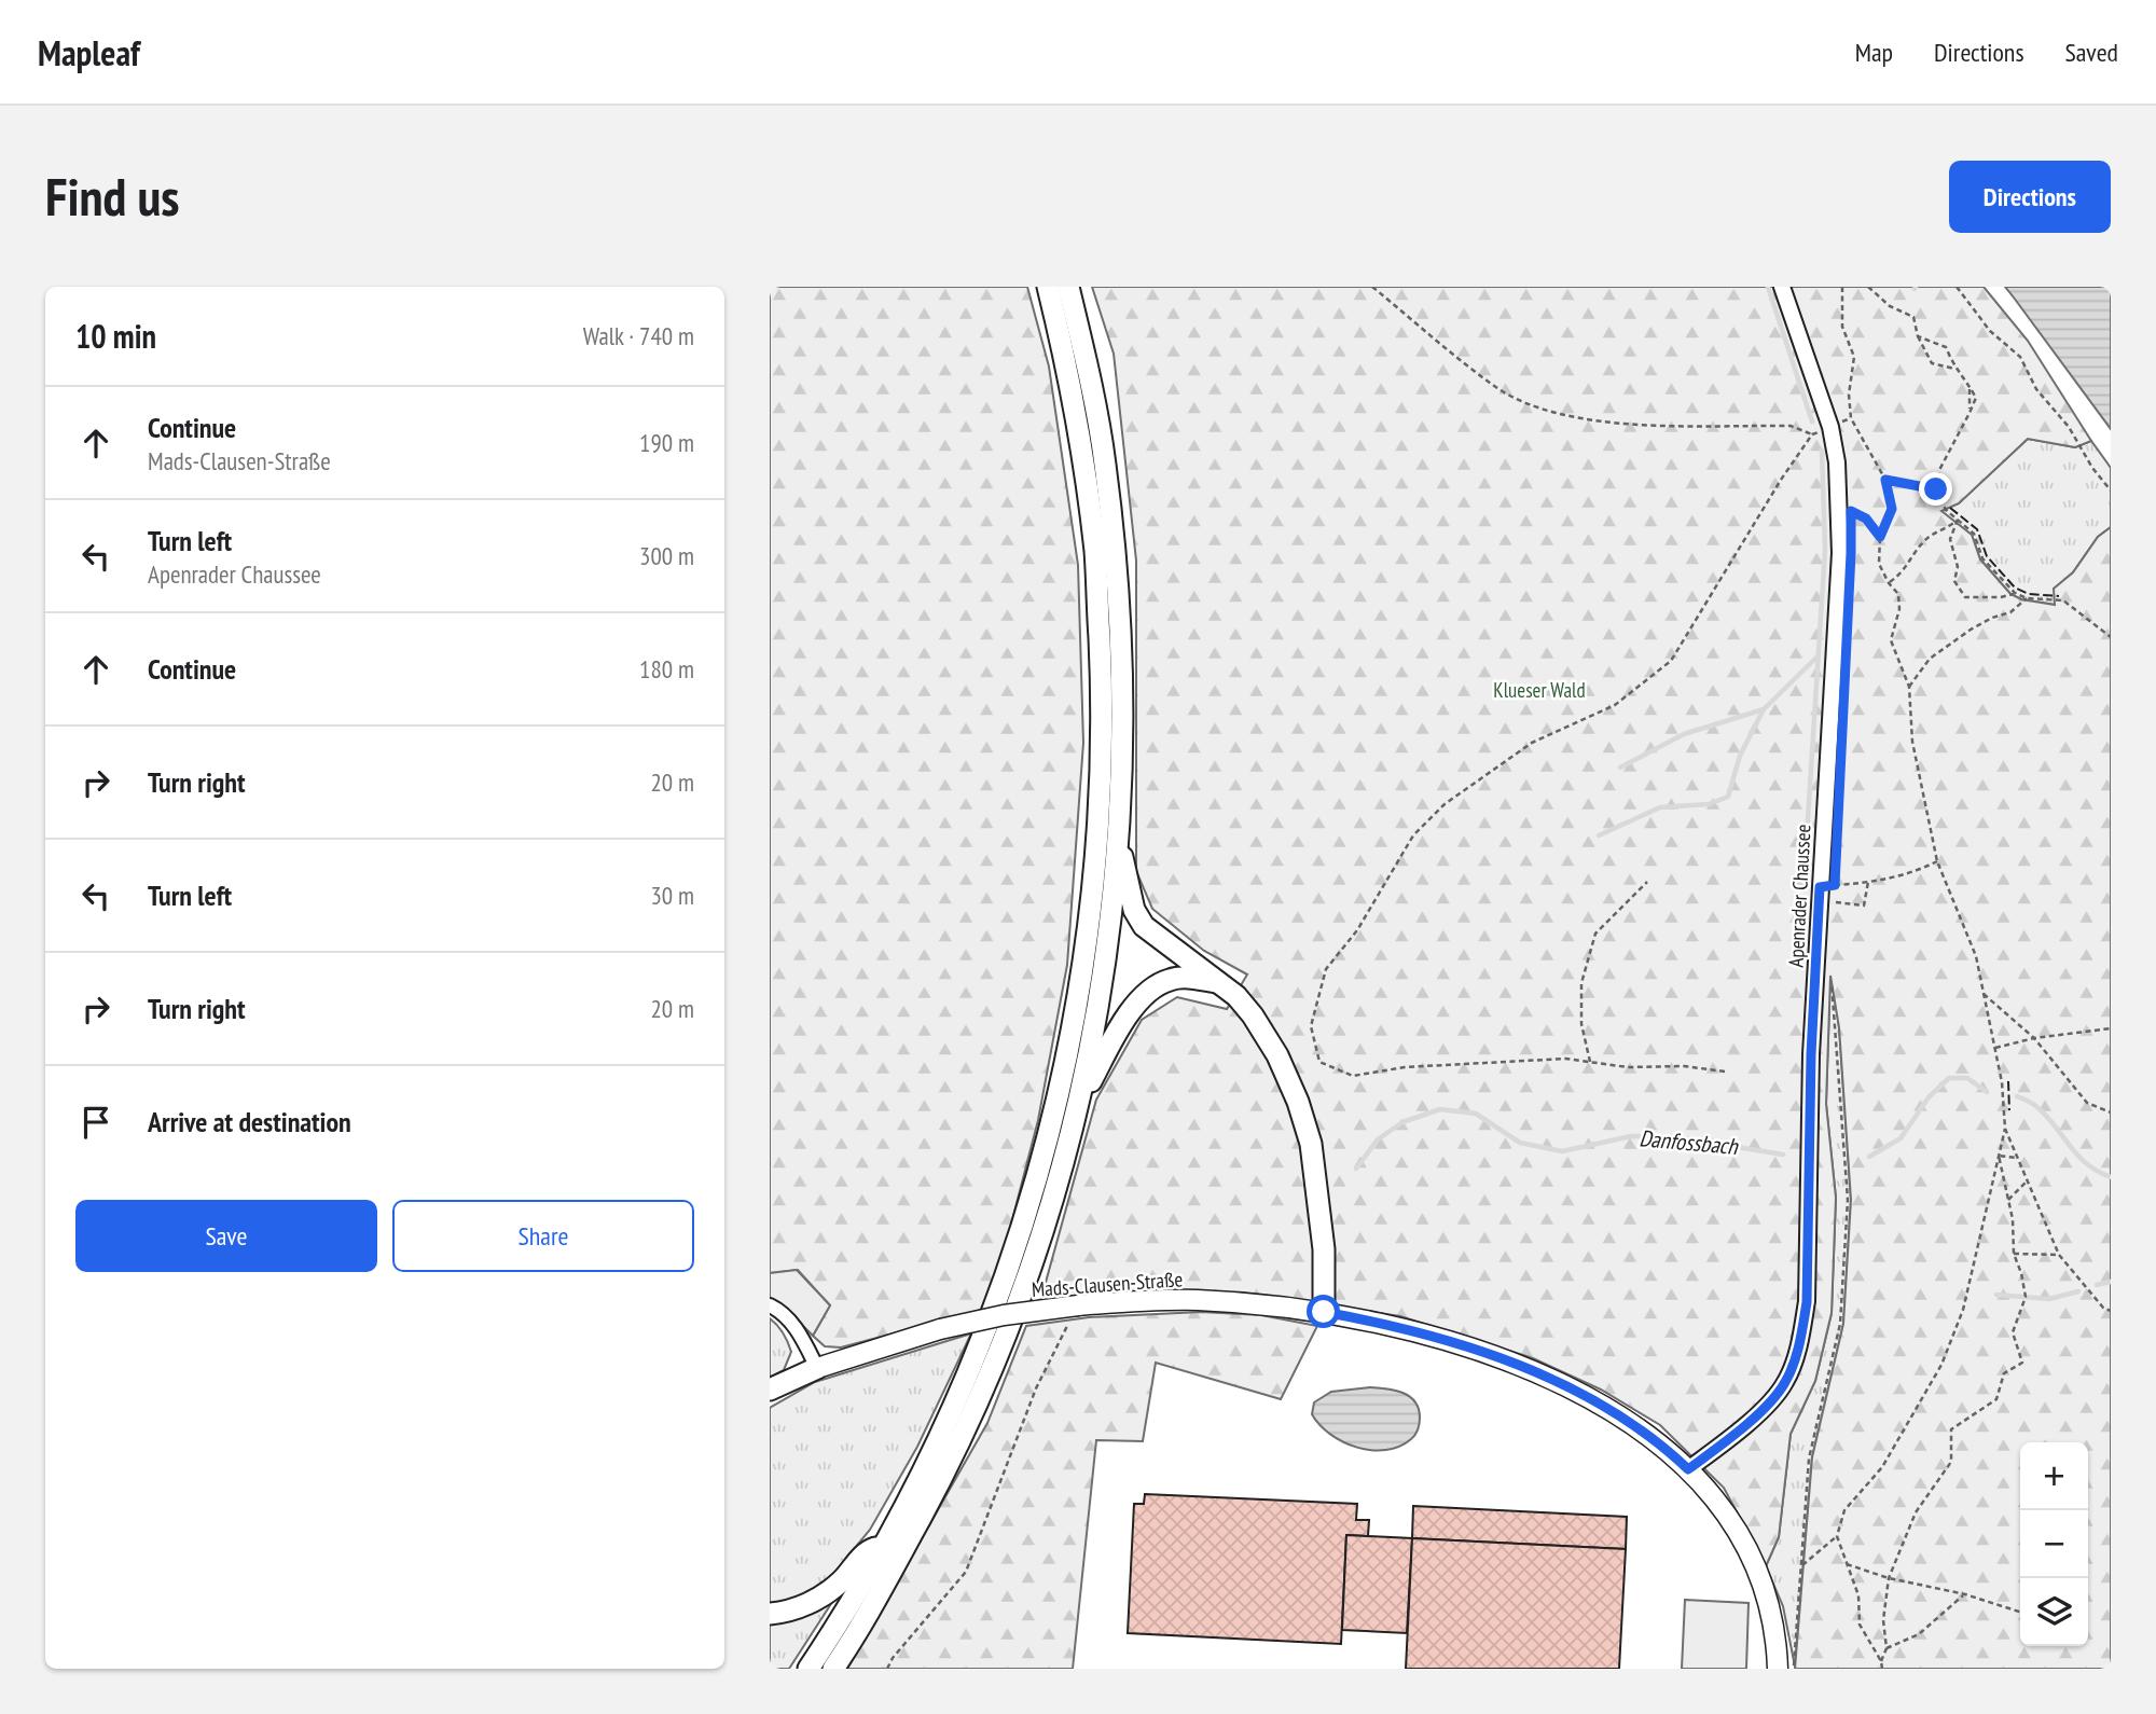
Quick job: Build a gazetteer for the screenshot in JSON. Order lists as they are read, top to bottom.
{
  "streets": {
    "main road": ["Mads-Clausen-Straße"],
    "street": ["Apenrader Chaussee"]
  },
  "crossings": [
    ["Apenrader Chaussee", "Mads-Clausen-Straße"]
  ],
  "water": ["Danfossbach"],
  "parks": ["Klueser Wald"],
  "page": {
    "header": "Mapleaf",
    "nav": ["Map", "Directions", "Saved"],
    "buttons": [
      "Directions",
      ["Save", "Share"]
    ],
    "title": "Find us",
    "heading": ["10 min", "Walk · 740 m"],
    "list": [
      ["Continue", "Mads-Clausen-Straße", "190 m"],
      ["Turn left", "Apenrader Chaussee", "300 m"],
      ["Continue", "180 m"],
      ["Turn right", "20 m"],
      ["Turn left", "30 m"],
      ["Turn right", "20 m"],
      "Arrive at destination"
    ],
    "map_buttons": ["+", "−"]
  }
}
